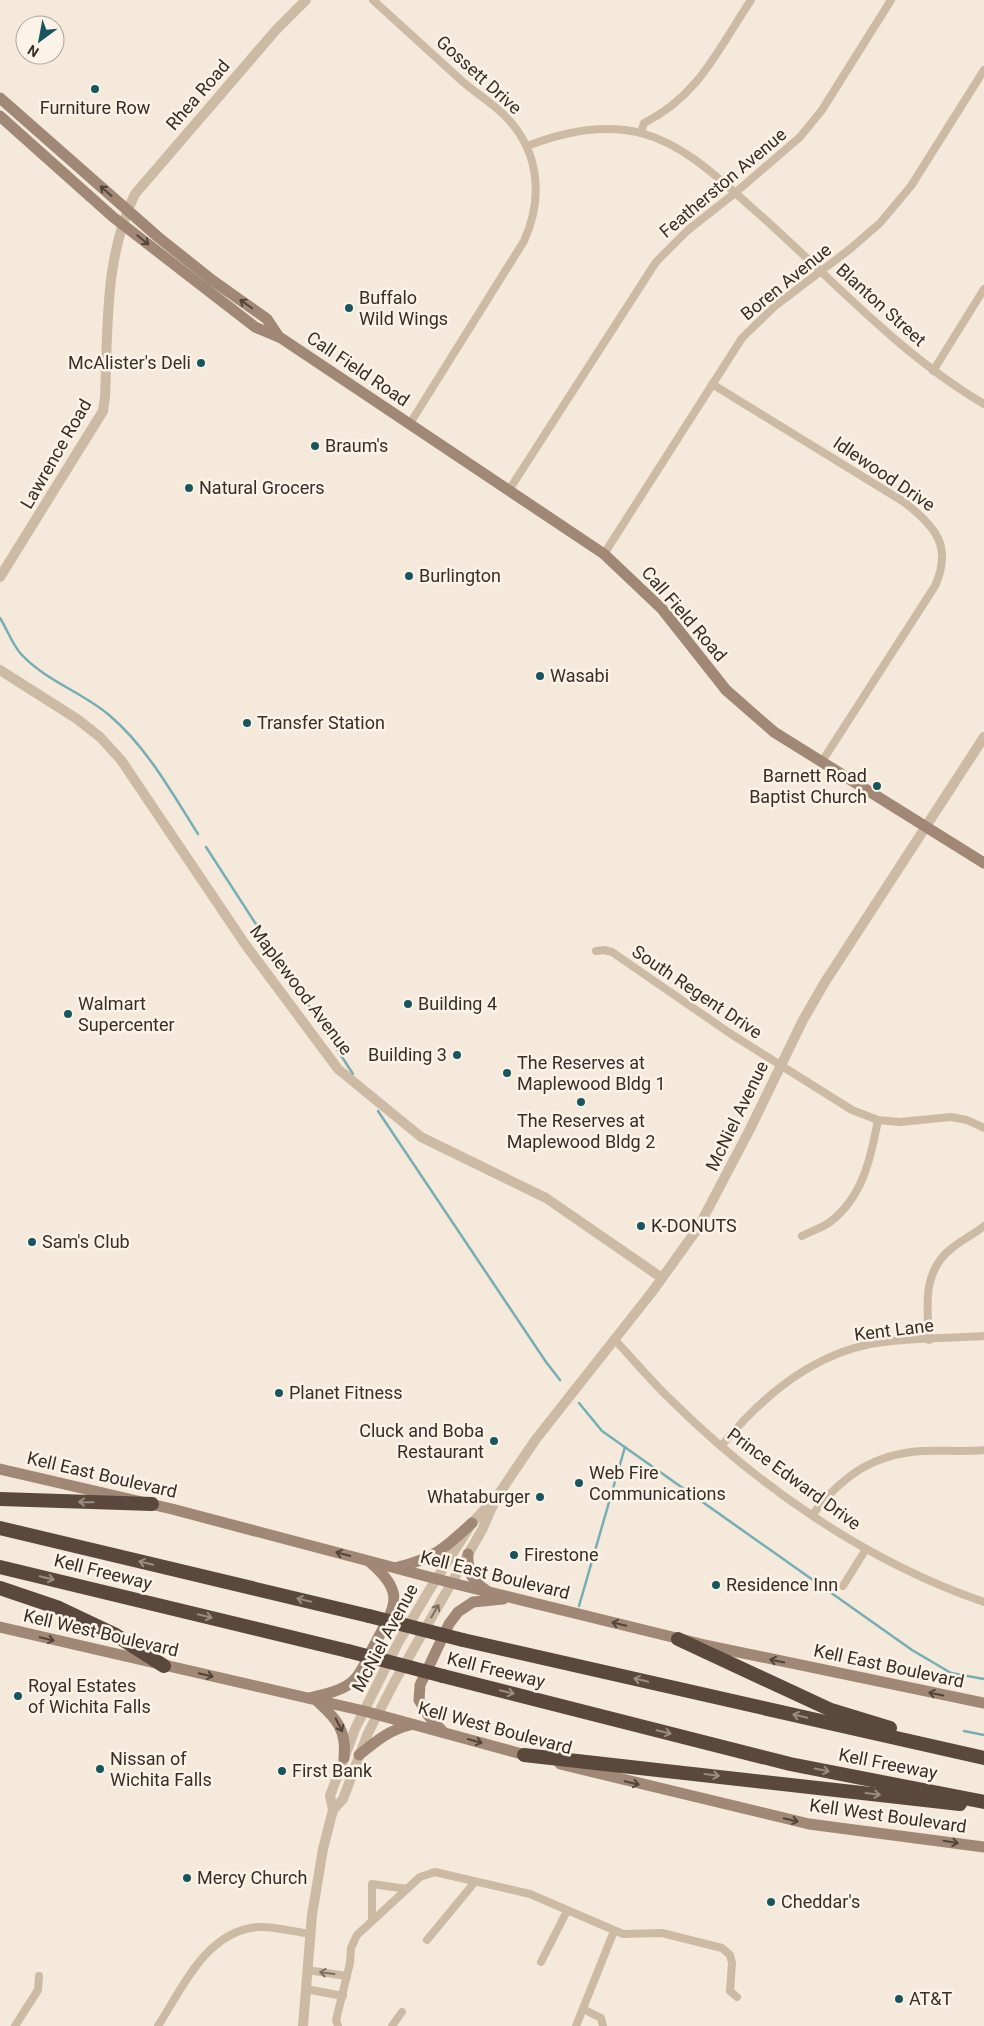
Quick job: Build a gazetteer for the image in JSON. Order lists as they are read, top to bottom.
{
  "streets": {
    "highway": ["Kell Freeway"],
    "main road": ["Call Field Road", "Kell East Boulevard", "Kell West Boulevard"],
    "street": [
      "Gossett Drive",
      "Rhea Road",
      "Featherston Avenue",
      "Boren Avenue",
      "Blanton Street",
      "Lawrence Road",
      "Idlewood Drive",
      "Maplewood Avenue",
      "South Regent Drive",
      "McNiel Avenue",
      "Kent Lane",
      "Prince Edward Drive"
    ]
  },
  "crossings": [
    ["Gossett Drive", "Blanton Street"],
    ["Gossett Drive", "Call Field Road"],
    ["Rhea Road", "Call Field Road"],
    ["Rhea Road", "Lawrence Road"],
    ["Featherston Avenue", "Blanton Street"],
    ["Featherston Avenue", "Call Field Road"],
    ["Boren Avenue", "Blanton Street"],
    ["Boren Avenue", "Call Field Road"],
    ["Boren Avenue", "Idlewood Drive"],
    ["Call Field Road", "Lawrence Road"],
    ["Call Field Road", "Idlewood Drive"],
    ["Call Field Road", "McNiel Avenue"],
    ["Maplewood Avenue", "McNiel Avenue"],
    ["South Regent Drive", "McNiel Avenue"],
    ["McNiel Avenue", "Kell East Boulevard"],
    ["McNiel Avenue", "Prince Edward Drive"],
    ["McNiel Avenue", "Kell West Boulevard"],
    ["Kent Lane", "Prince Edward Drive"]
  ],
  "one_way": ["Kell East Boulevard", "Kell West Boulevard"],
  "places": [
    "Furniture Row",
    "Buffalo Wild Wings",
    "McAlister's Deli",
    "Braum's",
    "Natural Grocers",
    "Burlington",
    "Wasabi",
    "Transfer Station",
    "Barnett Road Baptist Church",
    "Building 4",
    "Walmart Supercenter",
    "Building 3",
    "The Reserves at Maplewood Bldg 1",
    "The Reserves at Maplewood Bldg 2",
    "K-DONUTS",
    "Sam's Club",
    "Planet Fitness",
    "Cluck and Boba Restaurant",
    "Web Fire Communications",
    "Whataburger",
    "Firestone",
    "Residence Inn",
    "Royal Estates of Wichita Falls",
    "Nissan of Wichita Falls",
    "First Bank",
    "Mercy Church",
    "Cheddar's",
    "AT&T"
  ],
  "north": "bottom left"
}
